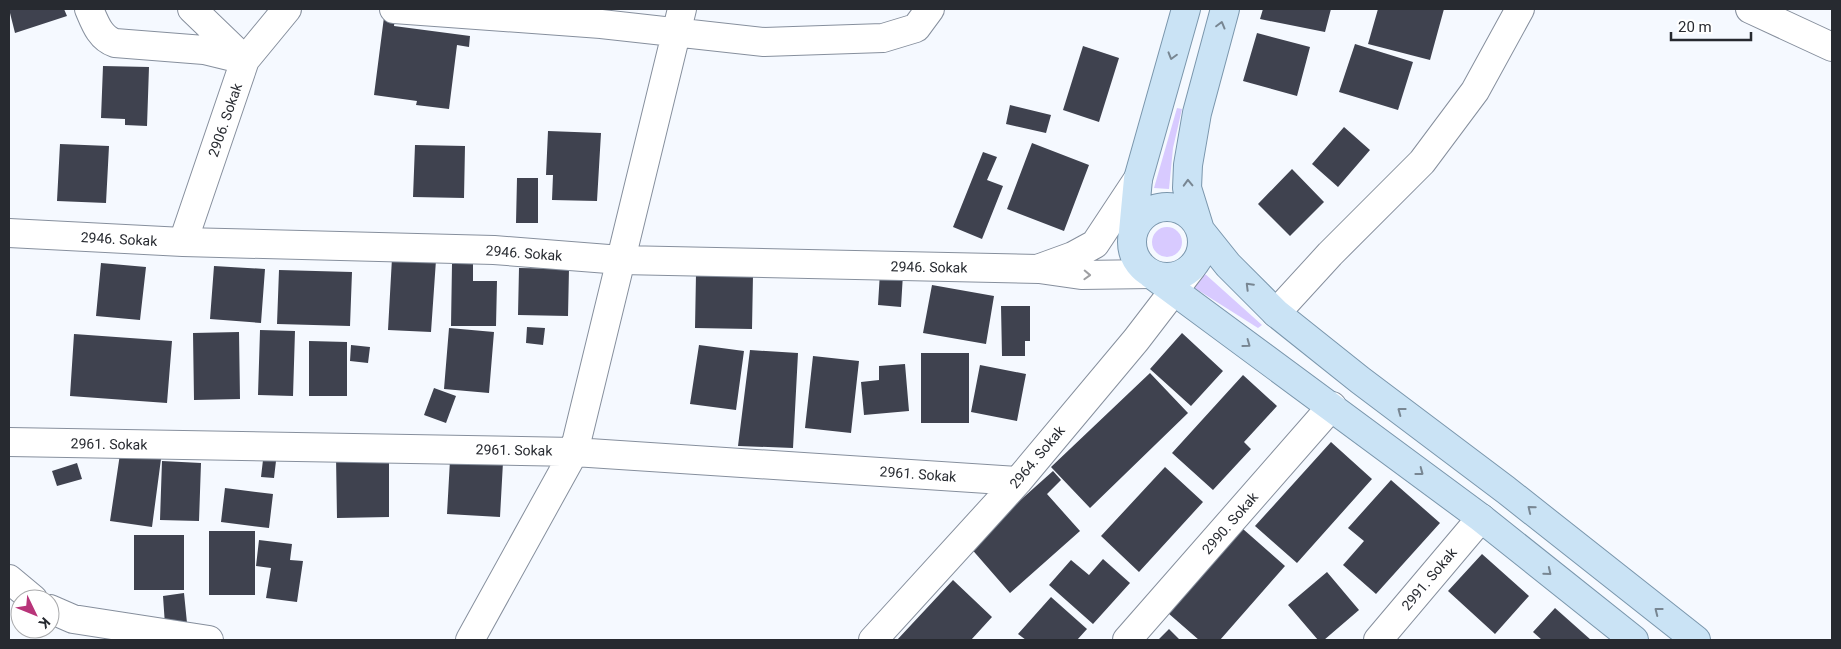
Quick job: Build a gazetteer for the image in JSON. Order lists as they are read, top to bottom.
{
  "streets": {
    "street": [
      "2906. Sokak",
      "2946. Sokak",
      "2961. Sokak",
      "2964. Sokak",
      "2990. Sokak",
      "2991. Sokak"
    ]
  },
  "crossings": [
    ["2906. Sokak", "2946. Sokak"],
    ["2946. Sokak", "2964. Sokak"],
    ["2961. Sokak", "2964. Sokak"]
  ],
  "scale_bar": "20 m",
  "north": "bottom right"
}
